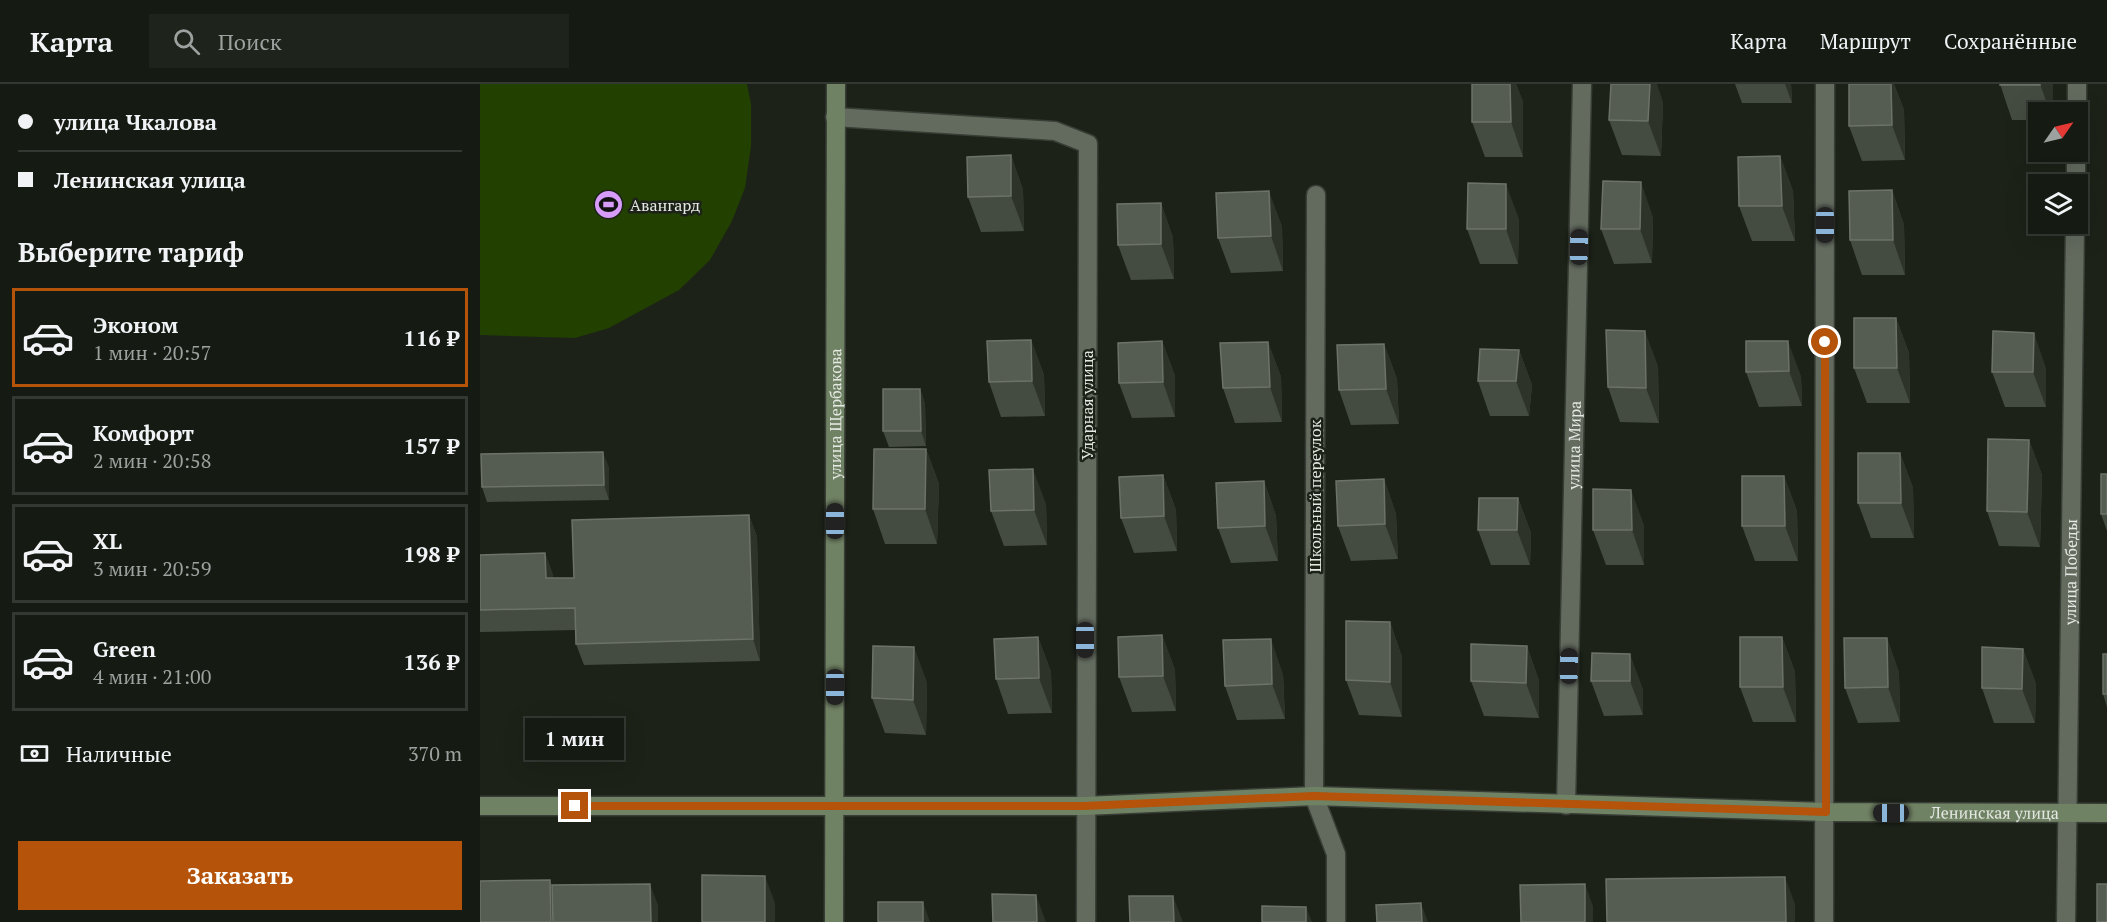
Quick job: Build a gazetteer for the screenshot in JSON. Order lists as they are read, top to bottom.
{
  "streets": {
    "main road": ["улица Щербакова", "Ленинская улица"],
    "street": [
      "Ударная улица",
      "улица Мира",
      "Школьный переулок",
      "улица Победы"
    ]
  },
  "crossings": [
    ["Ударная улица", "улица Щербакова"],
    ["Ударная улица", "Ленинская улица"],
    ["улица Щербакова", "Ленинская улица"],
    ["улица Мира", "Ленинская улица"],
    ["Школьный переулок", "Ленинская улица"],
    ["улица Победы", "Ленинская улица"]
  ],
  "places": {
    "sports": ["Авангард"]
  },
  "north": "top right",
  "page": {
    "header": "Карта",
    "search": "Поиск",
    "nav": ["Карта", "Маршрут", "Сохранённые"],
    "banner": ["улица Чкалова", "Ленинская улица"],
    "heading": "Выберите тариф",
    "list": [
      {
        "name": "Эконом",
        "note": "1 мин · 20:57",
        "value": "116 ₽"
      },
      {
        "name": "Комфорт",
        "note": "2 мин · 20:58",
        "value": "157 ₽"
      },
      {
        "name": "XL",
        "note": "3 мин · 20:59",
        "value": "198 ₽"
      },
      {
        "name": "Green",
        "note": "4 мин · 21:00",
        "value": "136 ₽"
      }
    ],
    "bubble": "1 мин",
    "pay": ["Наличные", "370 m"],
    "buttons": "Заказать"
  }
}
